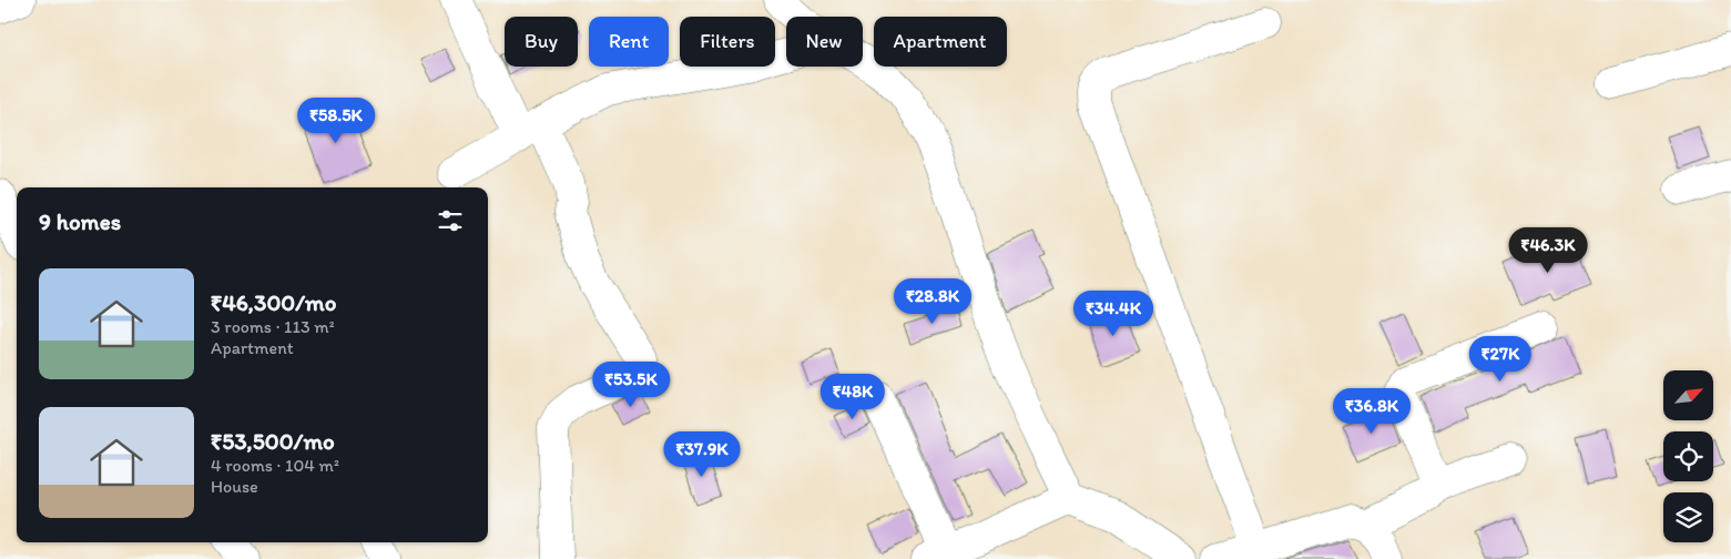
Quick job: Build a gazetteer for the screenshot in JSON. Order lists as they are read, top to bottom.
{
  "north": "top right",
  "page": {
    "chip": [
      "Buy",
      "Rent",
      "Filters",
      "New",
      "Apartment"
    ],
    "price": [
      "₹58.5K",
      "₹46.3K",
      "₹28.8K",
      "₹34.4K",
      "₹27K",
      "₹53.5K",
      "₹48K",
      "₹36.8K",
      "₹37.9K"
    ],
    "heading": "9 homes",
    "list": [
      {
        "name": "₹46,300/mo",
        "note": "3 rooms · 113 m² · Apartment"
      },
      {
        "name": "₹53,500/mo",
        "note": "4 rooms · 104 m² · House"
      }
    ]
  }
}
